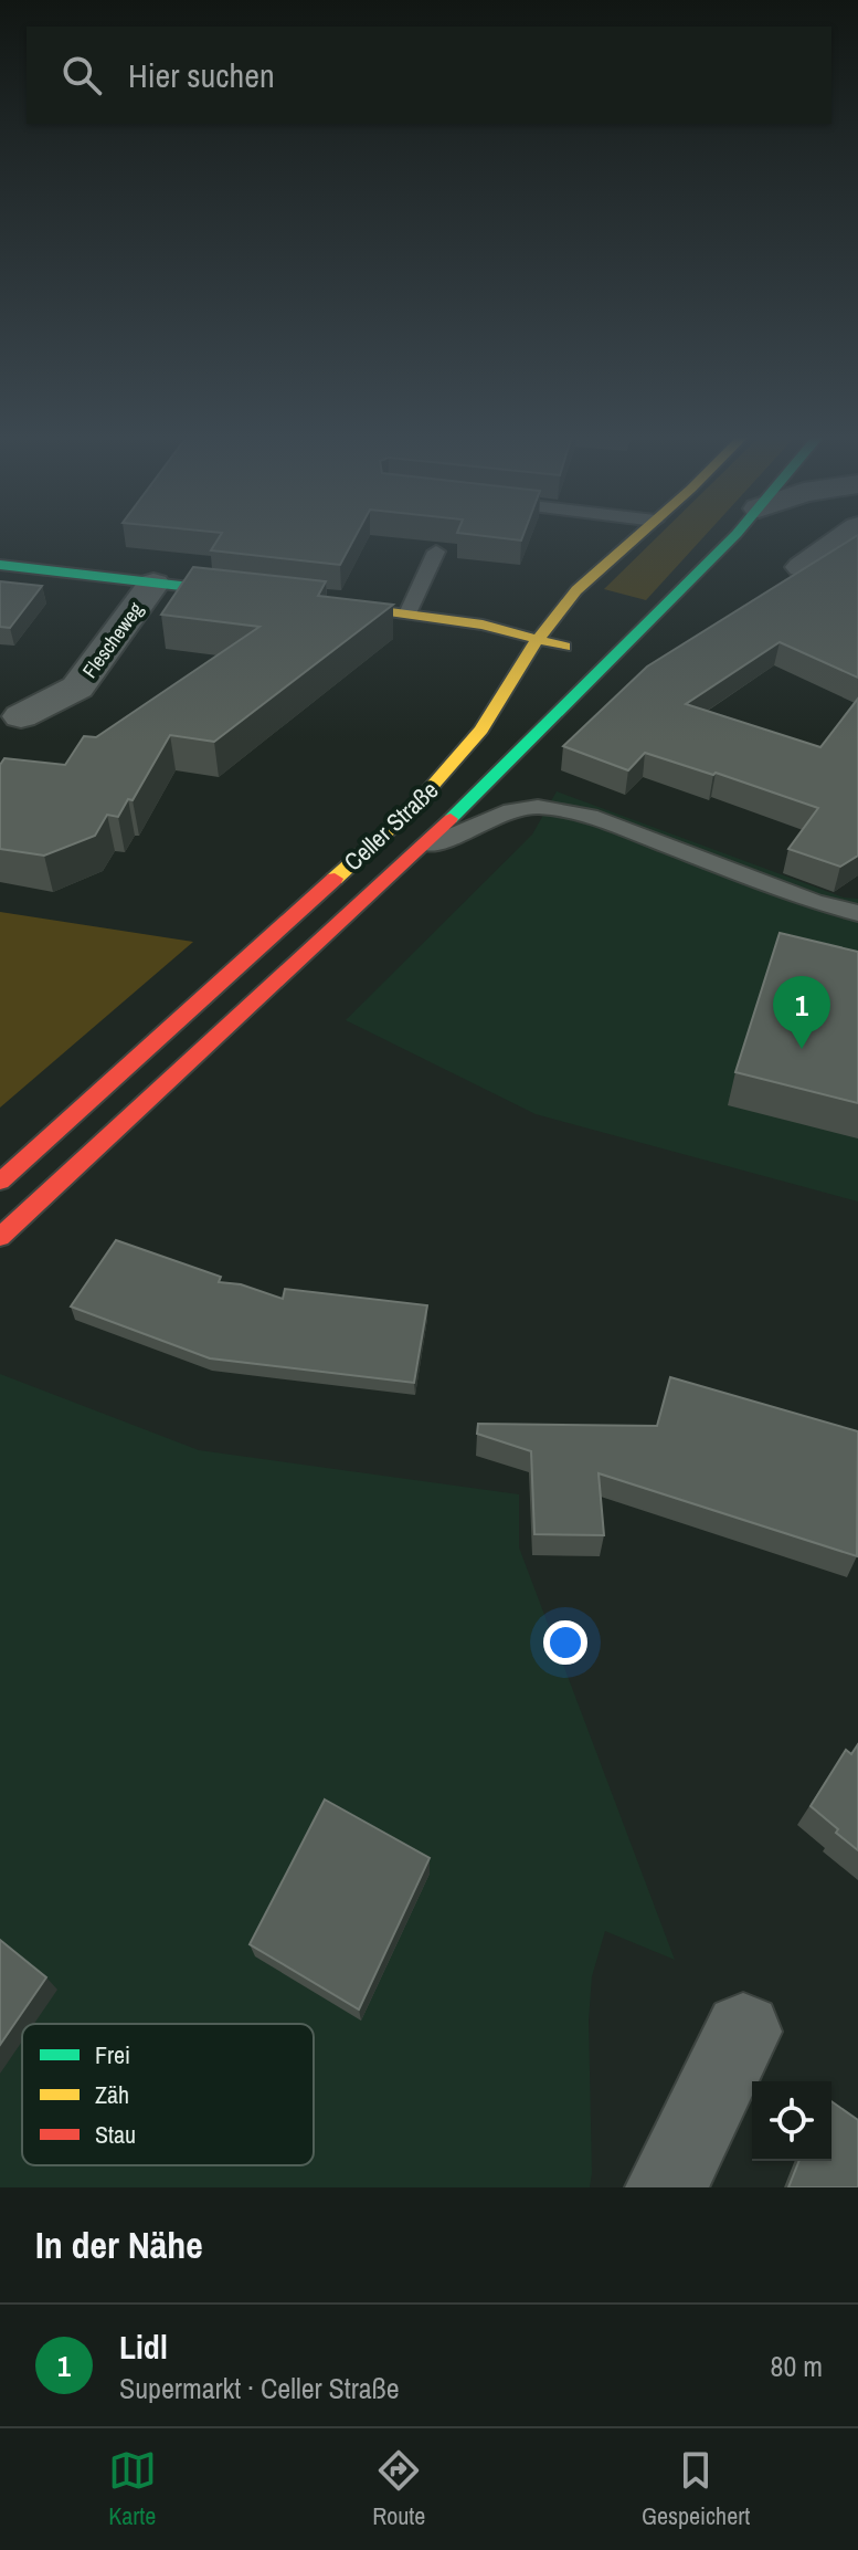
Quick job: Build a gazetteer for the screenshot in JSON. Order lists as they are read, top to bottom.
{
  "streets": {
    "main road": ["Celler Straße"],
    "street": ["Flescheweg"]
  },
  "legend": ["Frei", "Zäh", "Stau"],
  "page": {
    "search": "Hier suchen",
    "pins": "1",
    "heading": "In der Nähe",
    "list": [
      {
        "mark": "1",
        "name": "Lidl",
        "note": "Supermarkt · Celler Straße",
        "value": "80 m"
      }
    ],
    "nav": ["Karte", "Route", "Gespeichert"]
  }
}
